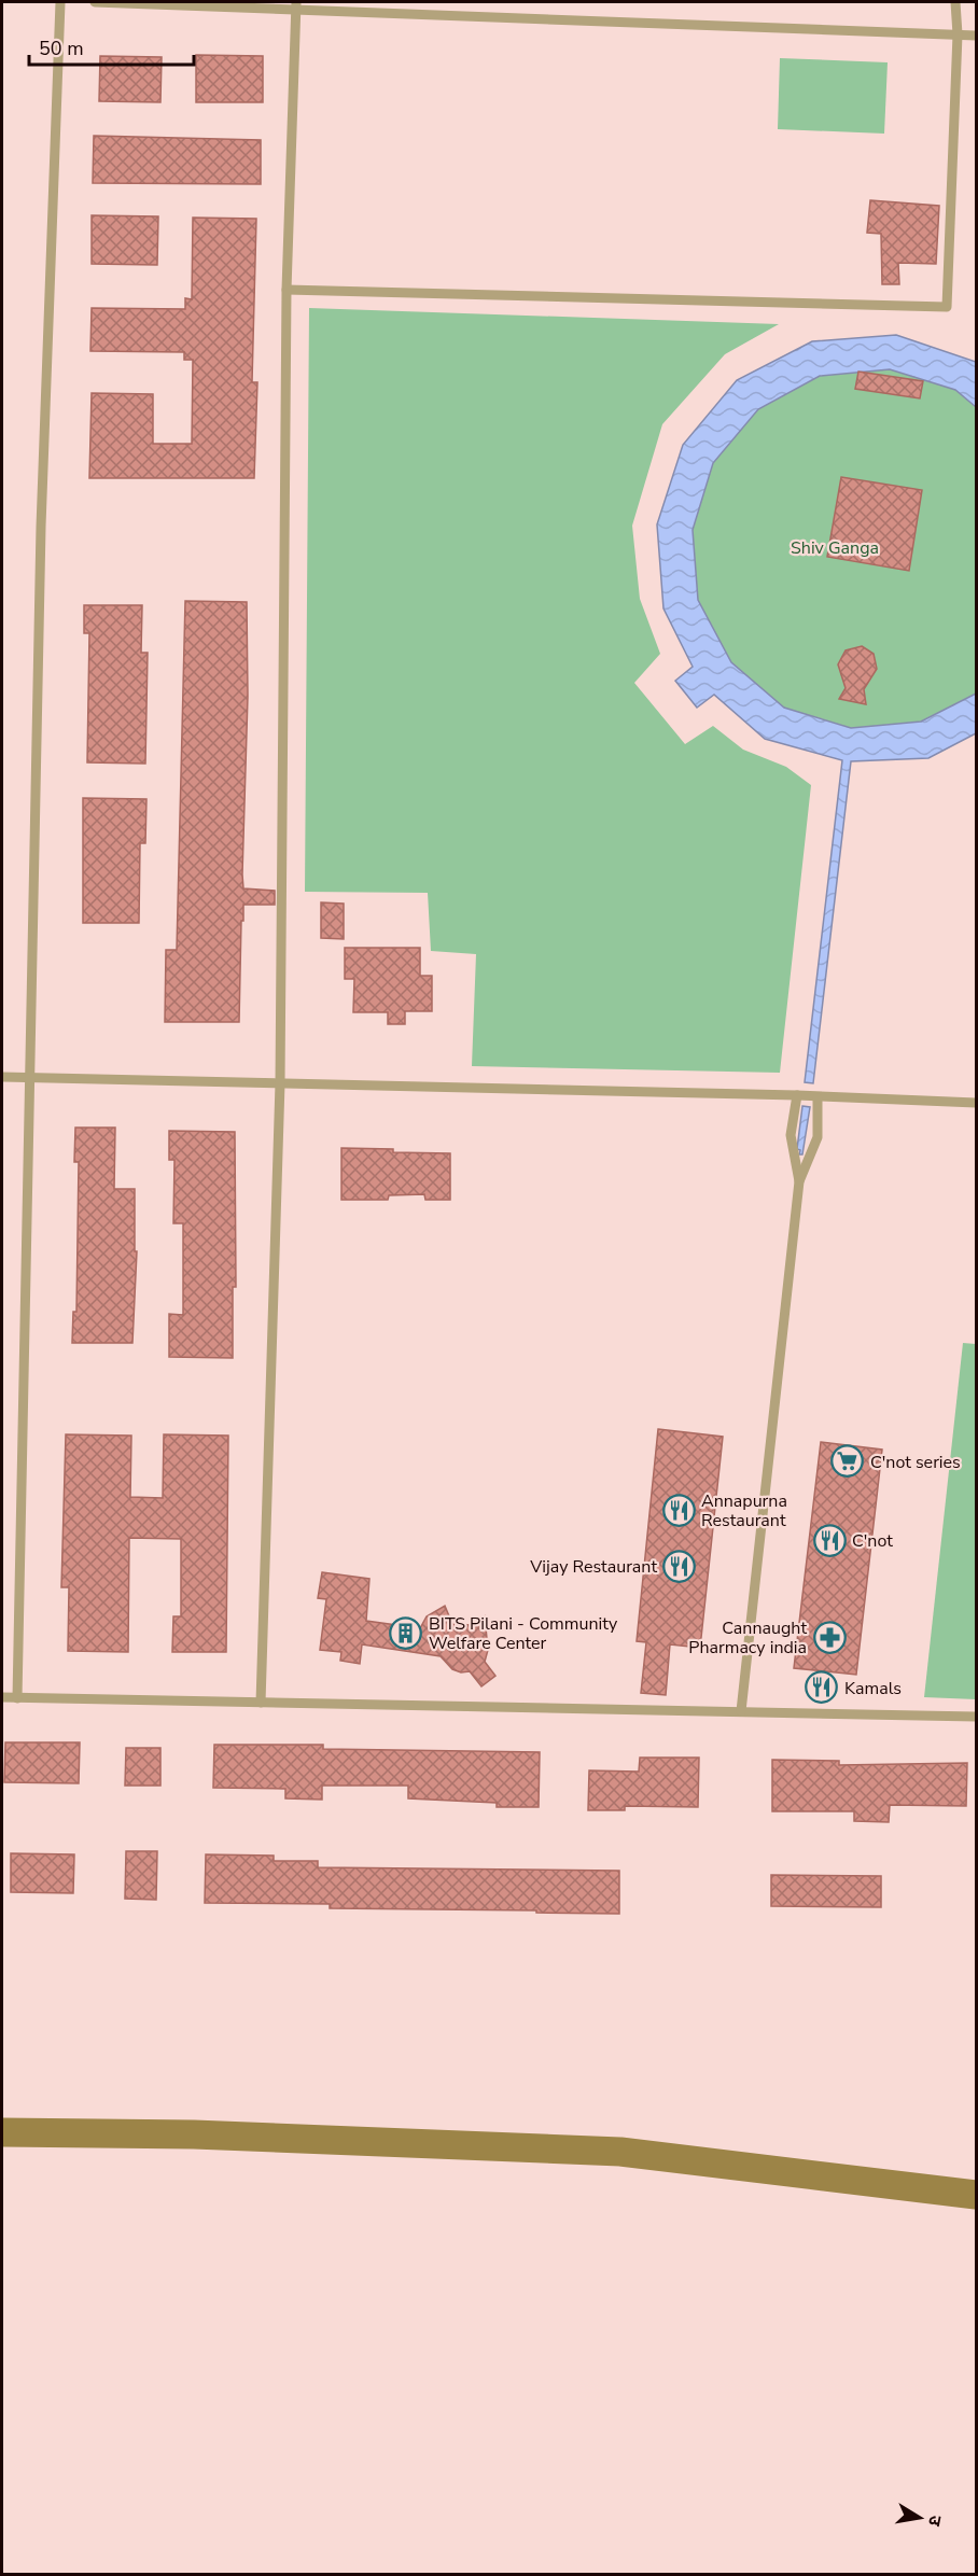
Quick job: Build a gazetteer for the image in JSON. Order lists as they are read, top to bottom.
{
  "parks": ["Shiv Ganga"],
  "places": {
    "supermarket": ["C'not series"],
    "restaurant": [
      "Annapurna Restaurant",
      "C'not",
      "Vijay Restaurant",
      "Kamals"
    ],
    "building": ["BITS Pilani - Community Welfare Center"],
    "pharmacy": ["Cannaught Pharmacy india"]
  },
  "scale_bar": "50 m",
  "north": "right"
}
